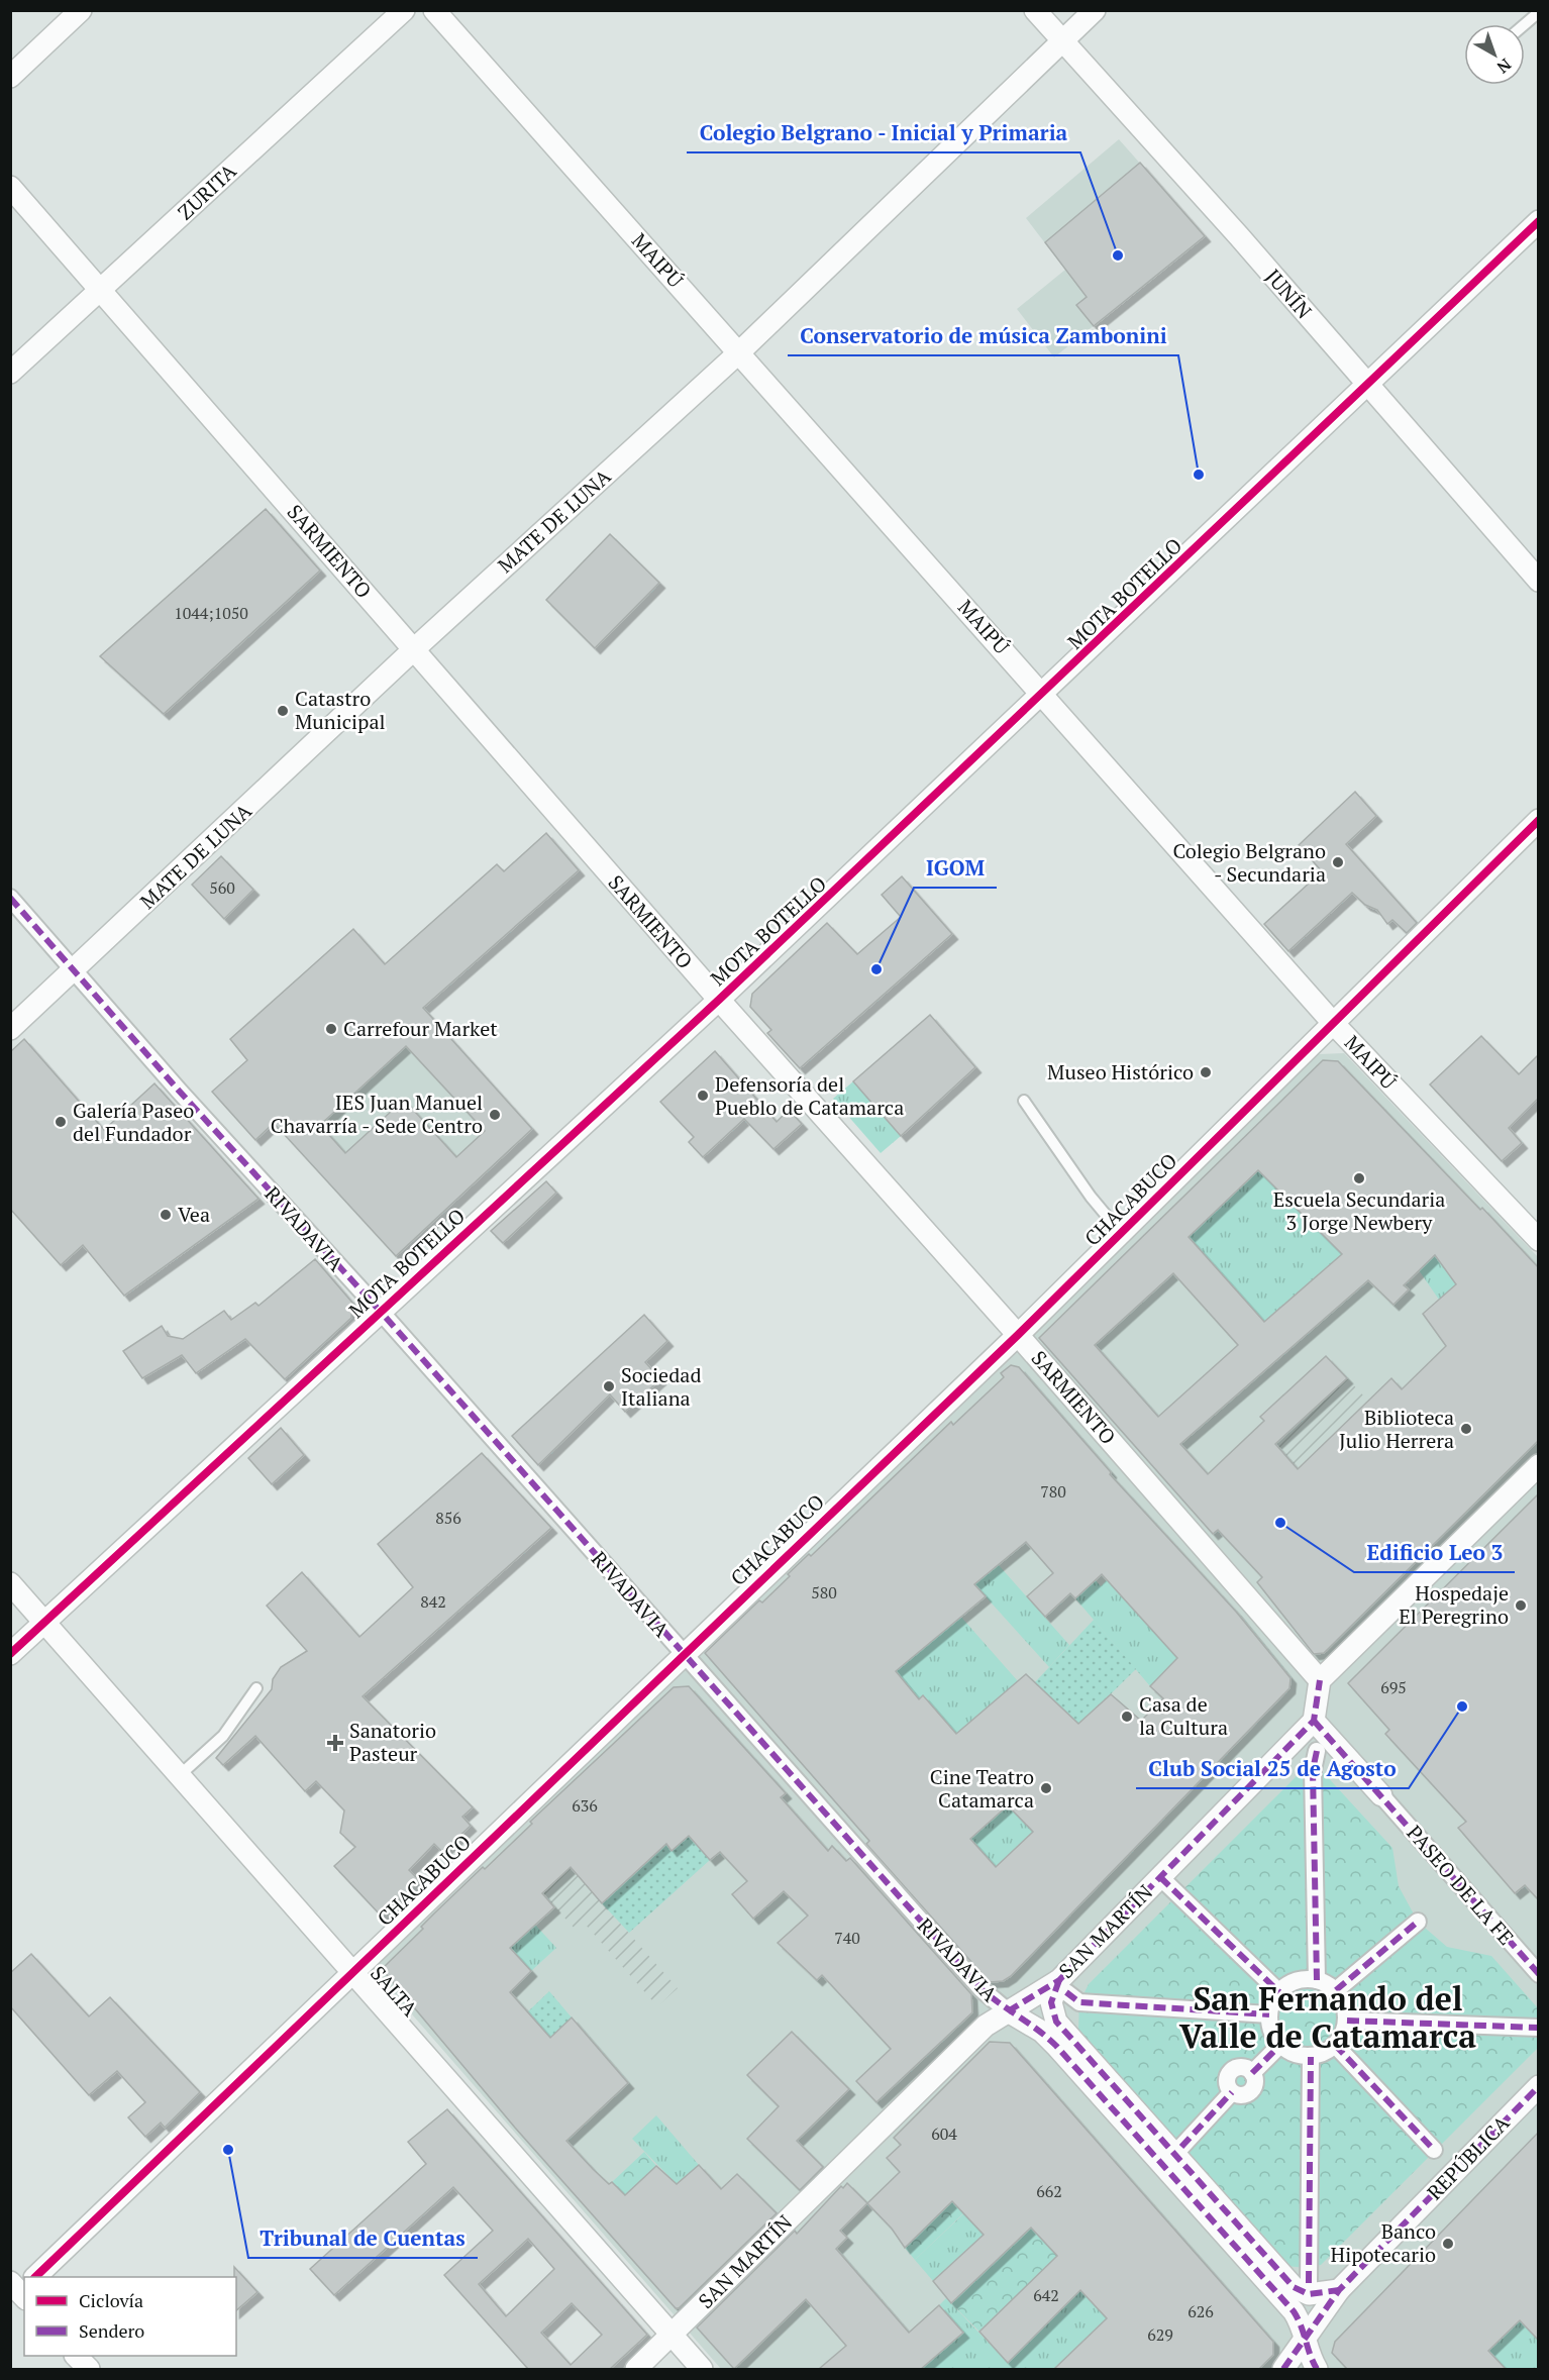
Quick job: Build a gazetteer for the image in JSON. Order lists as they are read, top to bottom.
{
  "streets": {
    "street": [
      "ZURITA",
      "MAIPÚ",
      "JUNÍN",
      "MATE DE LUNA",
      "SARMIENTO",
      "MOTA BOTELLO",
      "CHACABUCO",
      "RIVADAVIA",
      "PASEO DE LA FE",
      "SAN MARTÍN",
      "SALTA",
      "REPÚBLICA"
    ]
  },
  "crossings": [
    ["ZURITA", "SARMIENTO"],
    ["MAIPÚ", "MATE DE LUNA"],
    ["MAIPÚ", "MOTA BOTELLO"],
    ["MAIPÚ", "CHACABUCO"],
    ["JUNÍN", "MATE DE LUNA"],
    ["JUNÍN", "MOTA BOTELLO"],
    ["MATE DE LUNA", "SARMIENTO"],
    ["MATE DE LUNA", "RIVADAVIA"],
    ["SARMIENTO", "MOTA BOTELLO"],
    ["SARMIENTO", "CHACABUCO"],
    ["MOTA BOTELLO", "RIVADAVIA"],
    ["MOTA BOTELLO", "SALTA"],
    ["CHACABUCO", "RIVADAVIA"],
    ["CHACABUCO", "SALTA"],
    ["RIVADAVIA", "SAN MARTÍN"],
    ["RIVADAVIA", "REPÚBLICA"],
    ["SAN MARTÍN", "SALTA"]
  ],
  "districts": ["San Fernando del Valle de Catamarca"],
  "places": {
    "other": [
      "Colegio Belgrano - Inicial y Primaria",
      "Conservatorio de música Zambonini",
      "Catastro Municipal",
      "Colegio Belgrano - Secundaria",
      "IGOM",
      "Carrefour Market",
      "Museo Histórico",
      "Defensoría del Pueblo de Catamarca",
      "IES Juan Manuel Chavarría - Sede Centro",
      "Galería Paseo del Fundador",
      "Escuela Secundaria 3 Jorge Newbery",
      "Vea",
      "Sociedad Italiana",
      "Biblioteca Julio Herrera",
      "Edificio Leo 3",
      "Hospedaje El Peregrino",
      "Club Social 25 de Agosto",
      "Casa de la Cultura",
      "Cine Teatro Catamarca",
      "Tribunal de Cuentas",
      "Banco Hipotecario"
    ],
    "health": ["Sanatorio Pasteur"]
  },
  "house_numbers": [
    "1044;1050",
    "560",
    "780",
    "856",
    "580",
    "842",
    "695",
    "636",
    "740",
    "604",
    "662",
    "642",
    "626",
    "629"
  ],
  "legend": ["Ciclovía", "Sendero"],
  "north": "bottom right"
}
